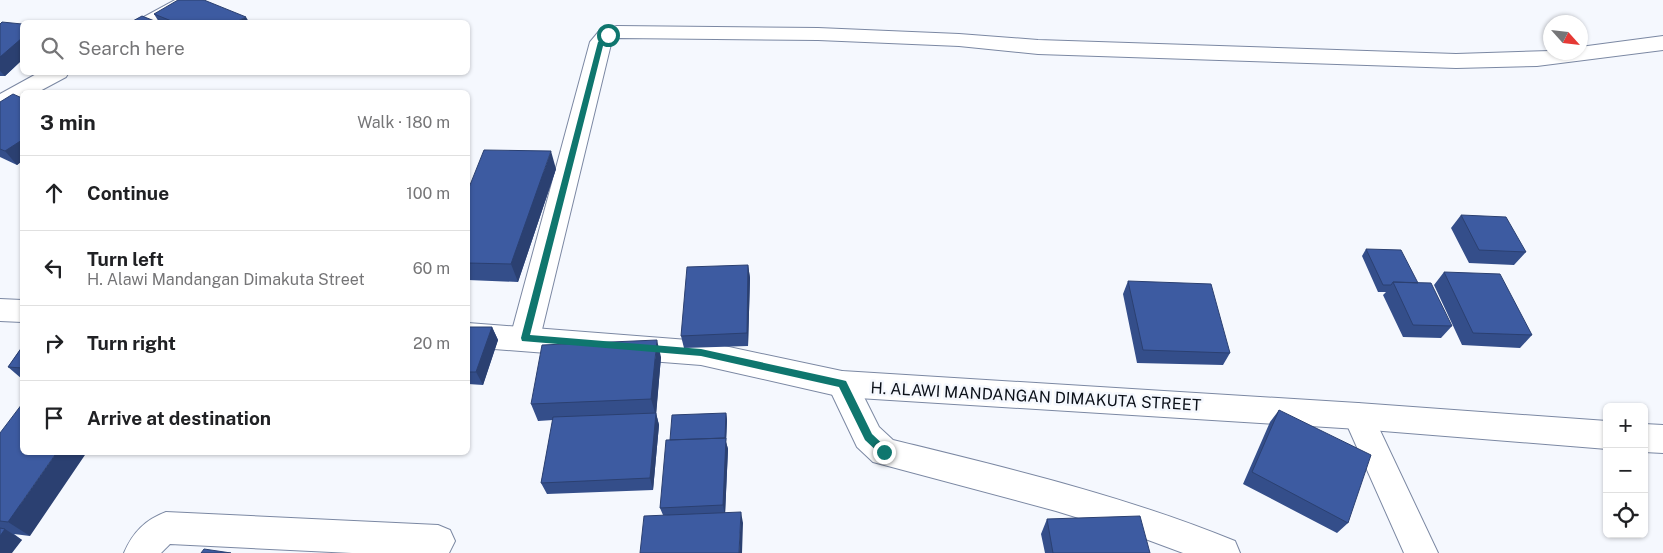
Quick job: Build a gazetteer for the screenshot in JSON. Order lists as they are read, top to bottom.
{
  "streets": {
    "street": ["H. ALAWI MANDANGAN DIMAKUTA STREET"]
  },
  "north": "bottom right",
  "page": {
    "search": "Search here",
    "heading": ["3 min", "Walk · 180 m"],
    "list": [
      ["Continue", "100 m"],
      ["Turn left", "H. Alawi Mandangan Dimakuta Street", "60 m"],
      ["Turn right", "20 m"],
      "Arrive at destination"
    ],
    "map_buttons": ["+", "−"]
  }
}
